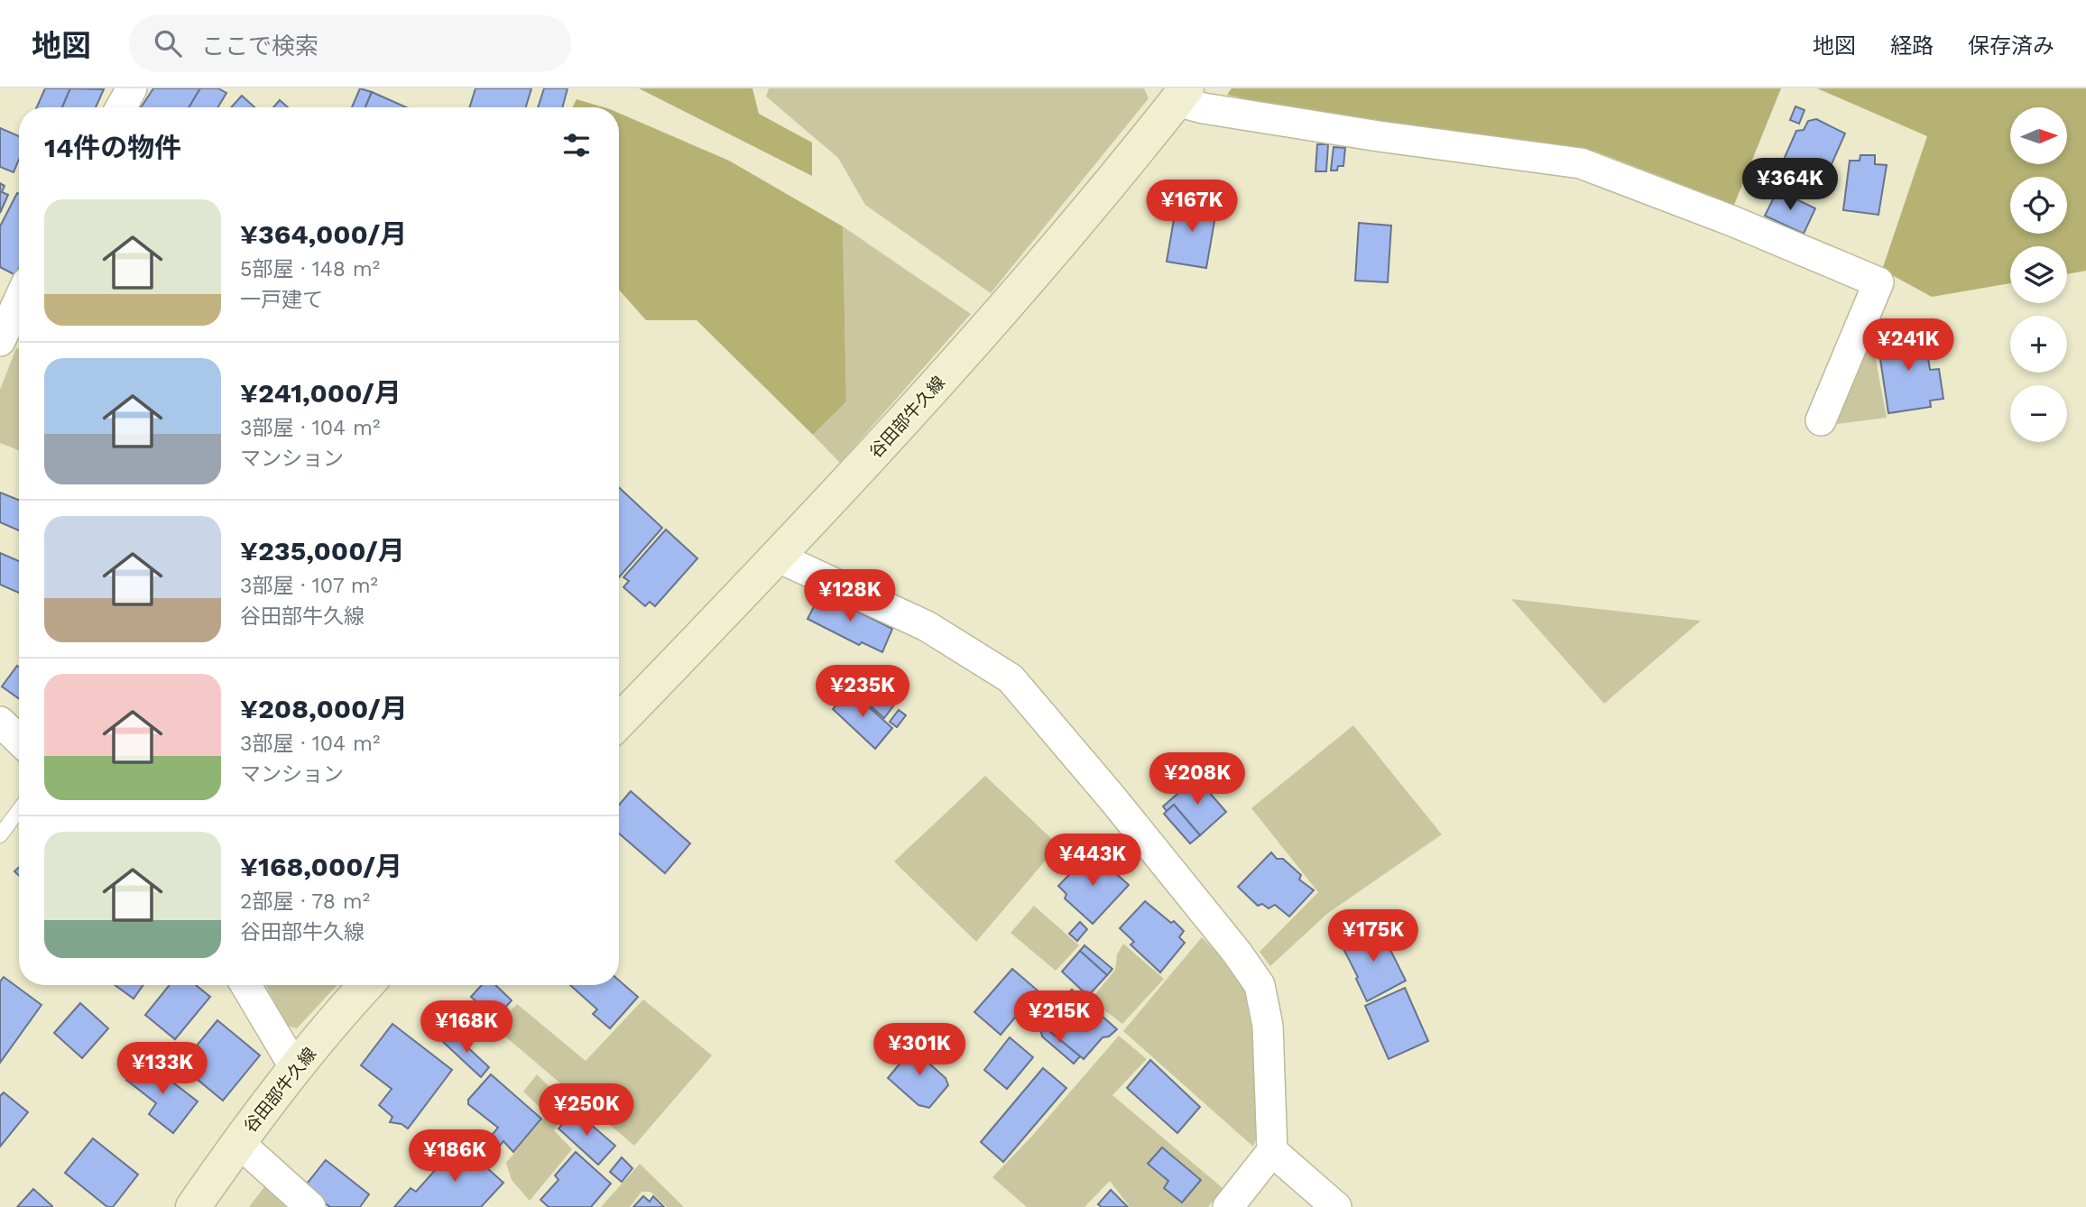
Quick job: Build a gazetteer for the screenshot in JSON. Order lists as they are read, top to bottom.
{
  "streets": {
    "main road": ["谷田部牛久線"]
  },
  "north": "right",
  "page": {
    "header": "地図",
    "search": "ここで検索",
    "nav": ["地図", "経路", "保存済み"],
    "map_buttons": ["+", "−"],
    "heading": "14件の物件",
    "price": [
      "¥364K",
      "¥167K",
      "¥241K",
      "¥128K",
      "¥235K",
      "¥208K",
      "¥443K",
      "¥175K",
      "¥215K",
      "¥168K",
      "¥301K",
      "¥133K",
      "¥250K",
      "¥186K"
    ],
    "list": [
      {
        "name": "¥364,000/月",
        "note": "5部屋 · 148 m² · 一戸建て"
      },
      {
        "name": "¥241,000/月",
        "note": "3部屋 · 104 m² · マンション"
      },
      {
        "name": "¥235,000/月",
        "note": "3部屋 · 107 m² · 谷田部牛久線"
      },
      {
        "name": "¥208,000/月",
        "note": "3部屋 · 104 m² · マンション"
      },
      {
        "name": "¥168,000/月",
        "note": "2部屋 · 78 m² · 谷田部牛久線"
      }
    ]
  }
}
